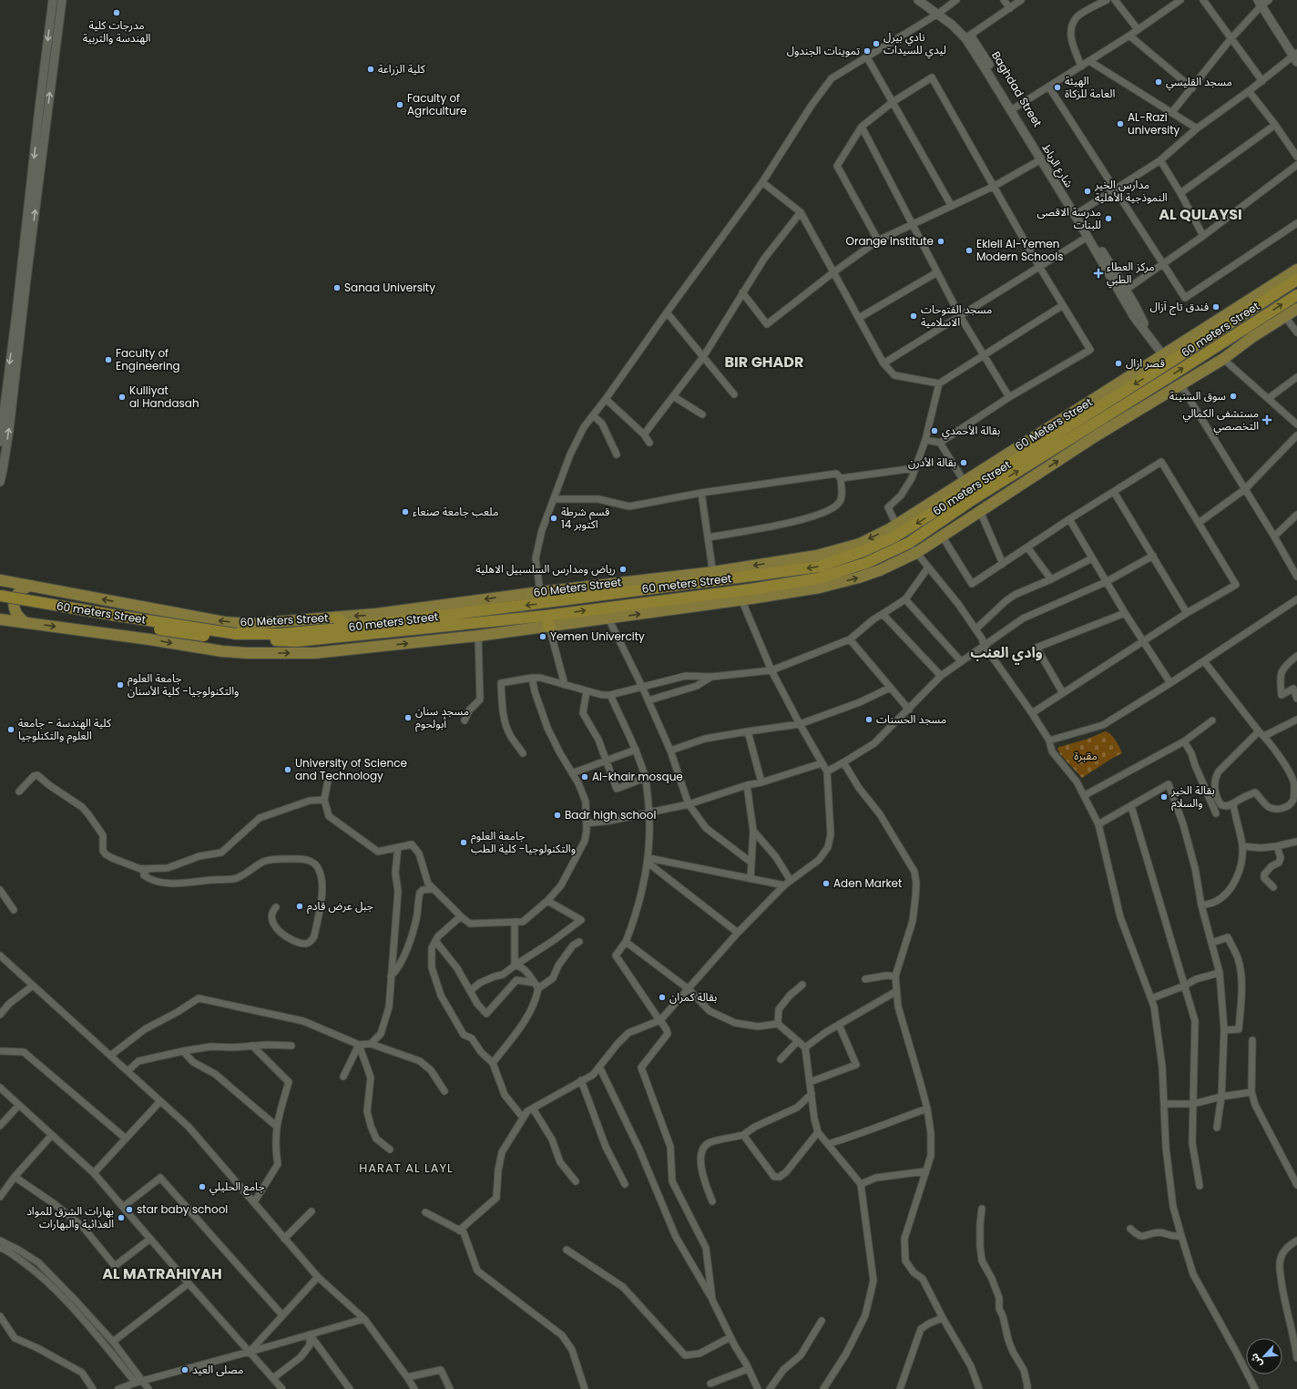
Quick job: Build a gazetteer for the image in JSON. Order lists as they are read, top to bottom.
{
  "streets": {
    "highway": ["60 meters Street"],
    "main road": ["60 Meters Street"],
    "street": ["Baghdad Street", "شارع الرباط"]
  },
  "crossings": [
    ["Baghdad Street", "شارع الرباط"],
    ["شارع الرباط", "60 Meters Street"],
    ["60 meters Street", "60 Meters Street"]
  ],
  "districts": [
    "AL QULAYSI",
    "BIR GHADR",
    "وادي العنب",
    "HARAT AL LAYL",
    "AL MATRAHIYAH"
  ],
  "parks": ["مقبرة"],
  "places": {
    "other": [
      "مدرجات كلية الهندسة والتربية",
      "نادي بيرل ليدي للسيدات",
      "تموينات الجندول",
      "كلية الزراعة",
      "مسجد القليسي",
      "الهيئة العامة للزكاة",
      "Faculty of Agriculture",
      "AL-Razi university",
      "مدارس الخير النموذجية الأهلية",
      "مدرسة الاقصى للبنات",
      "Orange Institute",
      "Eklell Al-Yemen Modern Schools",
      "Sanaa University",
      "فندق تاج آزال",
      "مسجد الفتوحات الاسلامية",
      "Faculty of Engineering",
      "قصر ازال",
      "سوق السنينة",
      "Kulliyat al Handasah",
      "بقالة الأحمدي",
      "بقالة الأدرن",
      "ملعب جامعة صنعاء",
      "قسم شرطة 14 اكتوبر",
      "رياض ومدارس السلسبيل الاهلية",
      "Yemen Univercity",
      "جامعة العلوم والتكنولوجيا- كلية الأسنان",
      "مسجد سنان أبولحوم",
      "مسجد الحسنات",
      "كلية الهندسة - جامعة العلوم والتكنلوجيا",
      "University of Science and Technology",
      "Al-khair mosque",
      "بقالة الخير والسلام",
      "Badr high school",
      "جامعة العلوم والتكنولوجيا- كلية الطب",
      "Aden Market",
      "جبل عرض قادم",
      "بقالة كمران",
      "جامع الحليلي",
      "star baby school",
      "بهارات الشرق للمواد الغذائية والبهارات",
      "مصلى العيد"
    ],
    "health": ["مركز العطاء الطبي", "مستشفى الكمالي التخصصي"]
  },
  "north": "bottom left"
}
